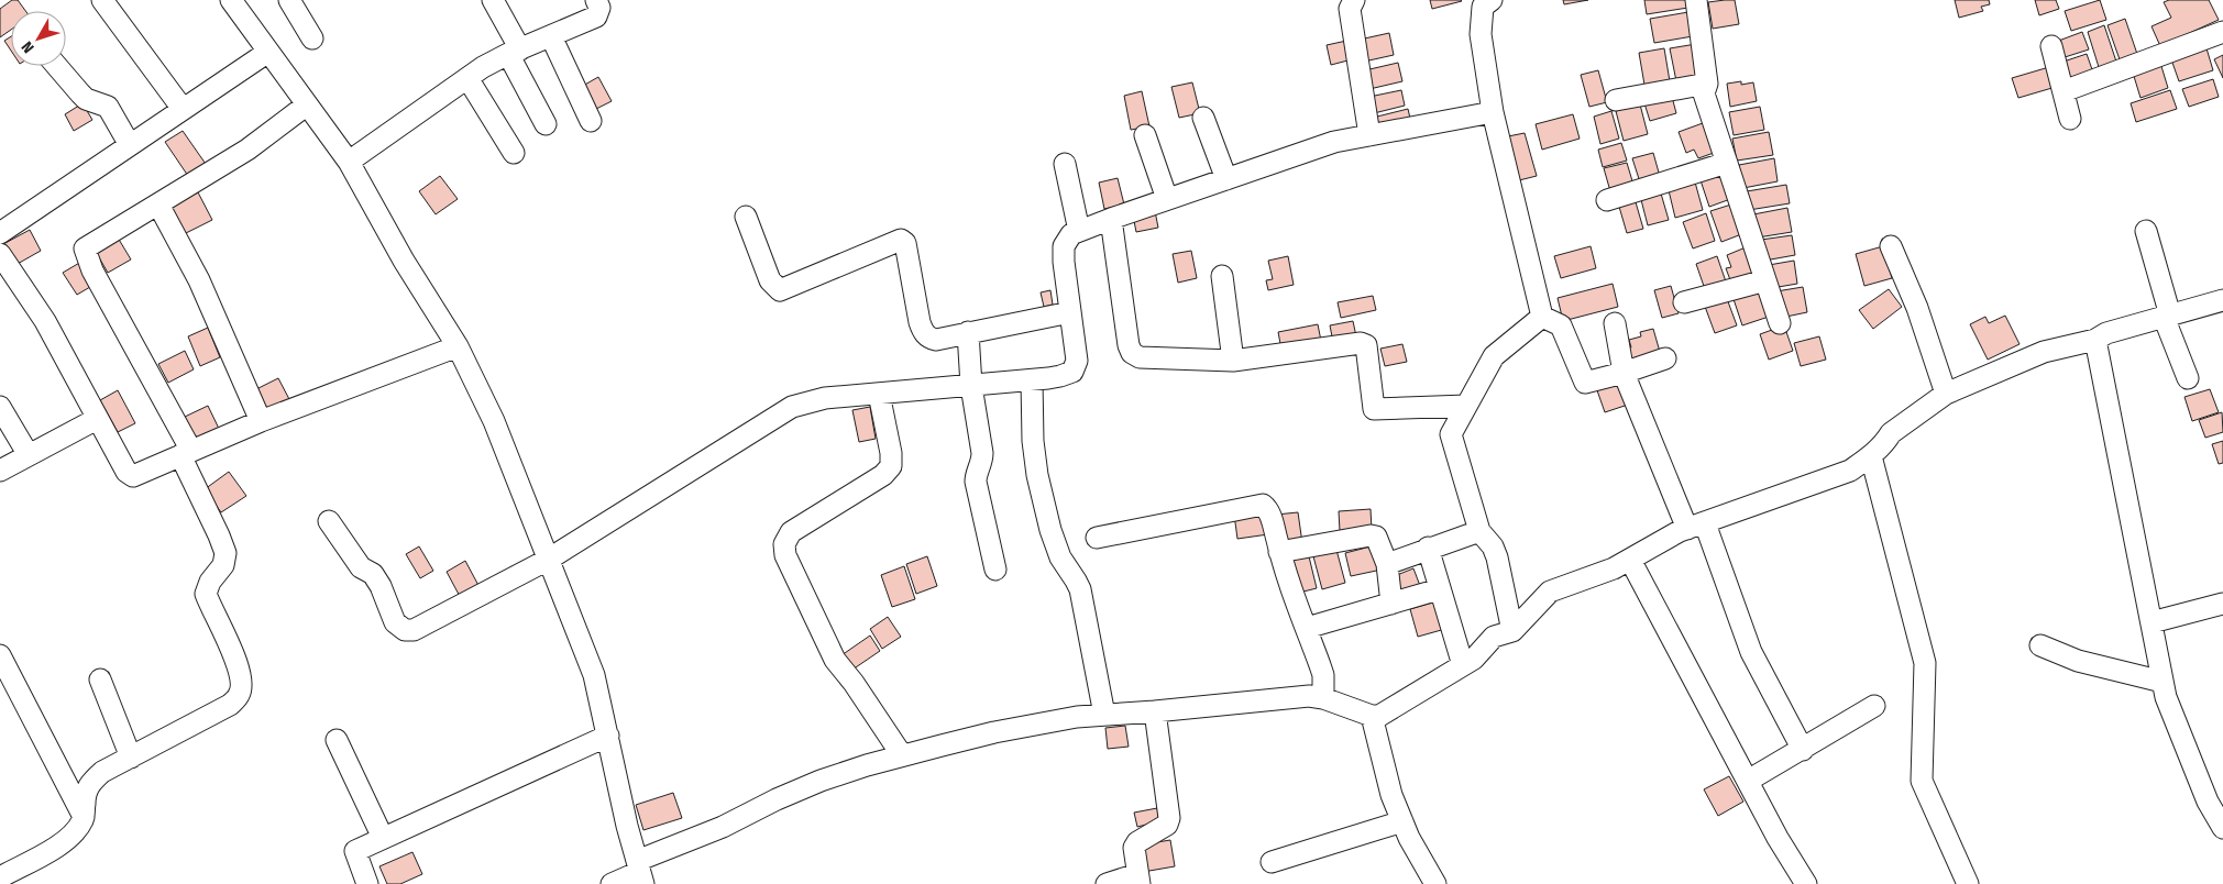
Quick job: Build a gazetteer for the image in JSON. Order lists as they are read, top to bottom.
{
  "north": "bottom left"
}
